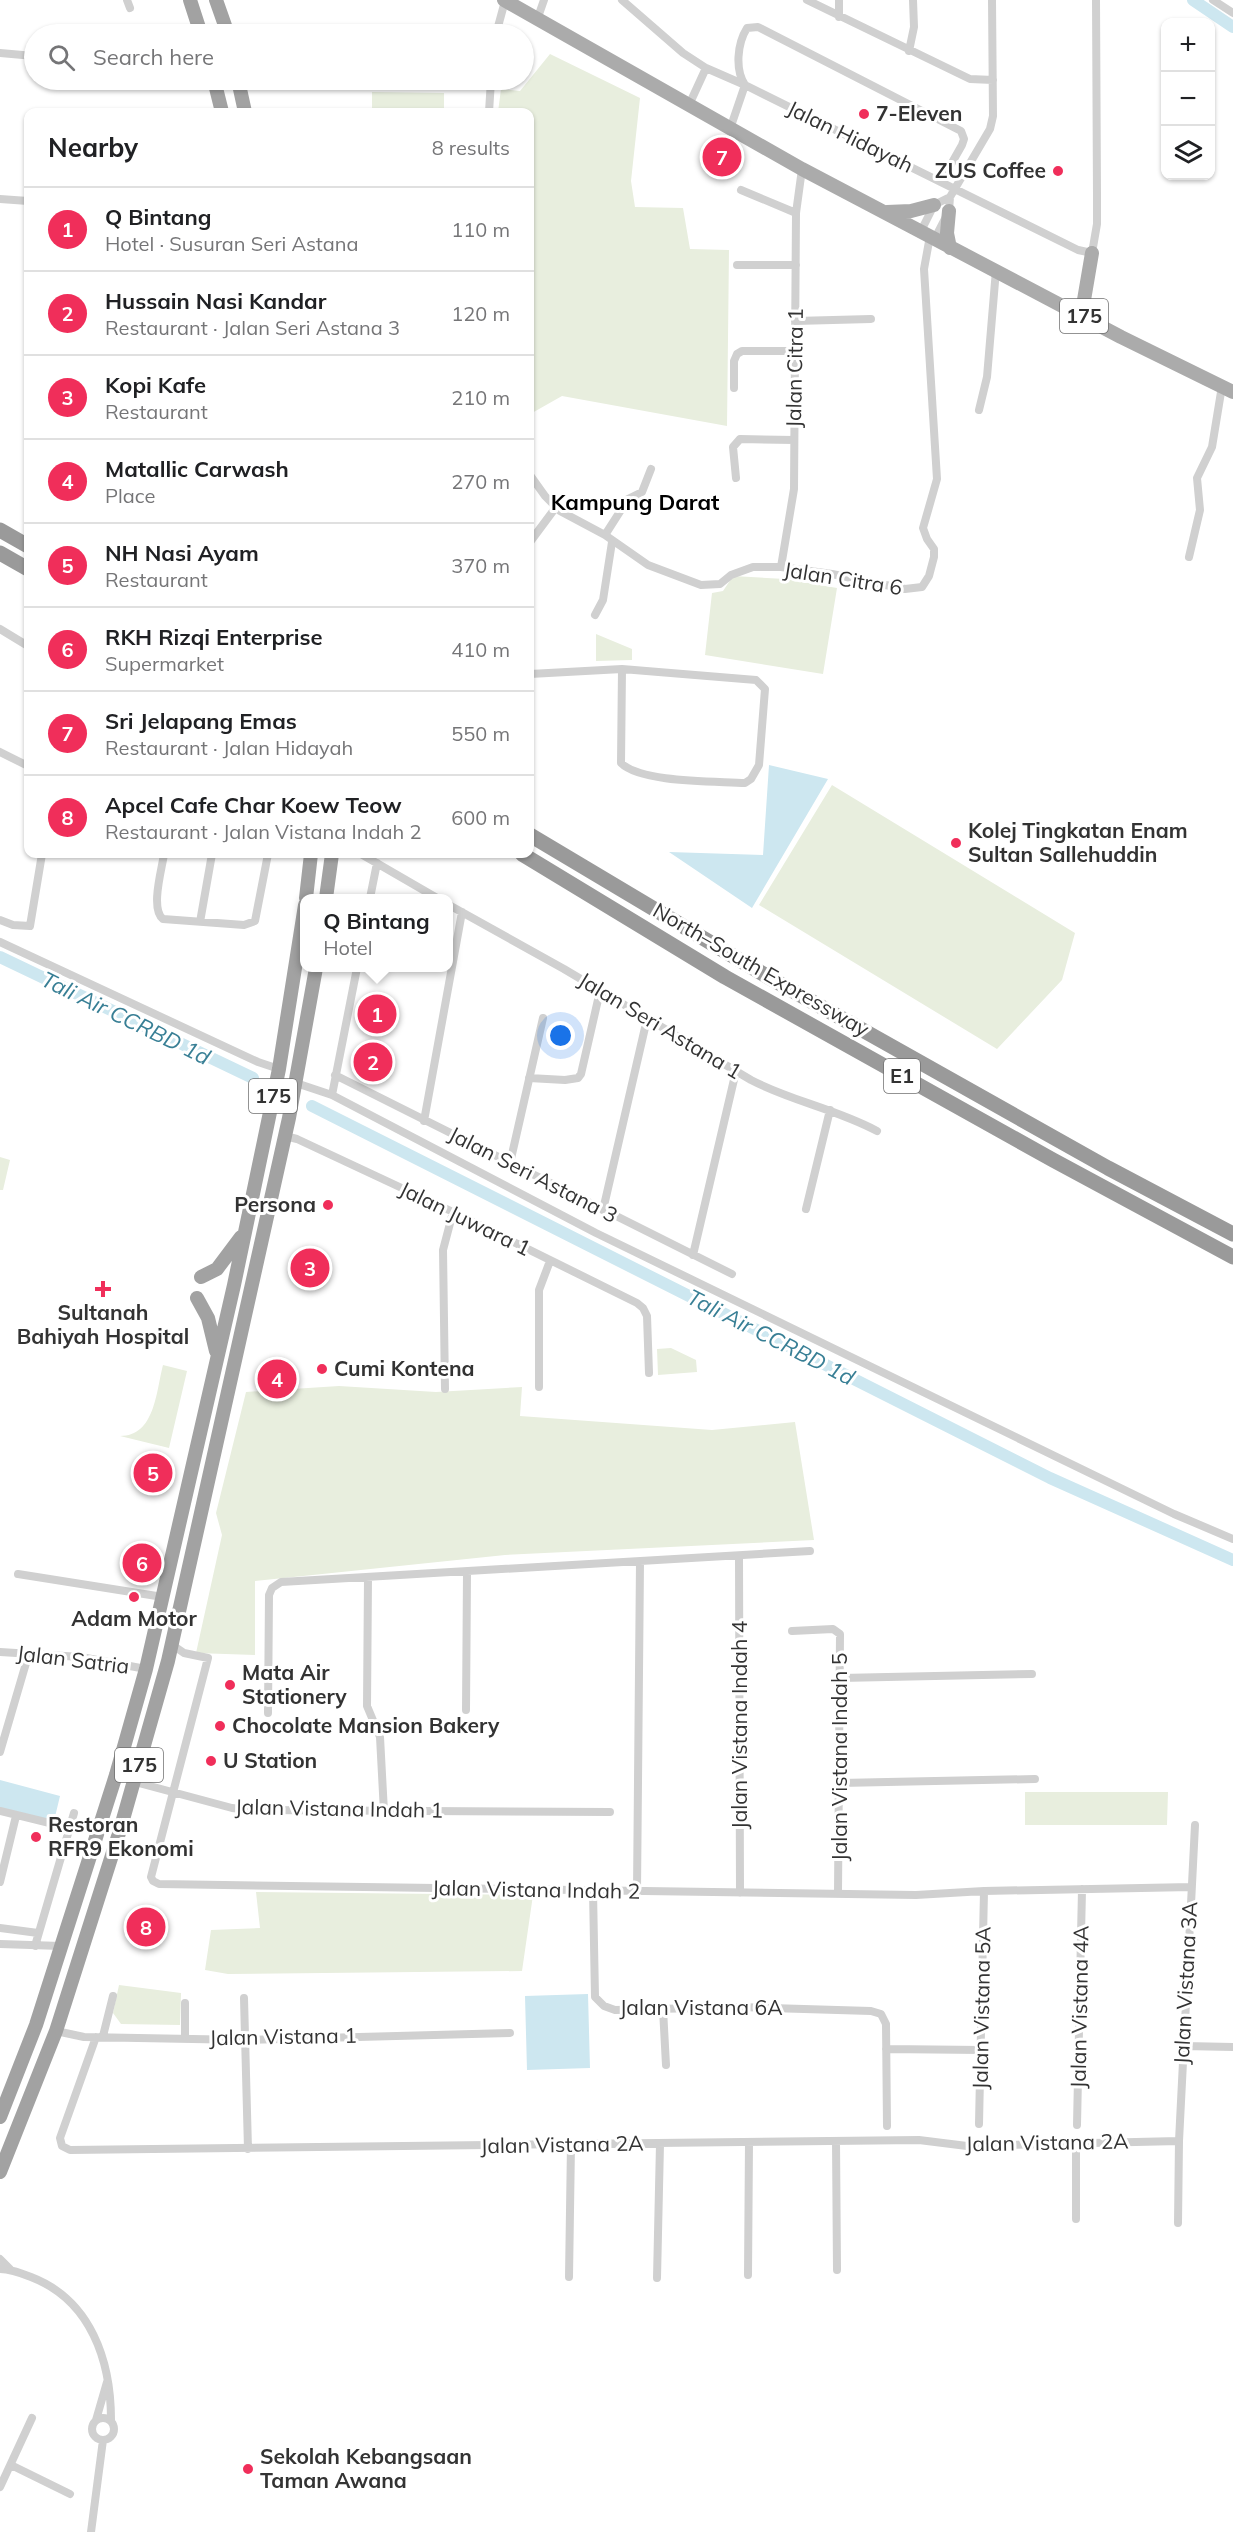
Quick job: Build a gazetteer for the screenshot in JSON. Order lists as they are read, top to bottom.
{
  "streets": {
    "highway": ["175", "North–South Expressway", "E1"],
    "street": [
      "Jalan Hidayah",
      "Jalan Citra 1",
      "Jalan Citra 6",
      "Jalan Seri Astana 1",
      "Jalan Seri Astana 3",
      "Jalan Juwara 1",
      "Jalan Satria",
      "Jalan Vistana Indah 4",
      "Jalan Vistana Indah 5",
      "Jalan Vistana Indah 1",
      "Jalan Vistana Indah 2",
      "Jalan Vistana 3A",
      "Jalan Vistana 4A",
      "Jalan Vistana 6A",
      "Jalan Vistana 5A",
      "Jalan Vistana 1",
      "Jalan Vistana 2A"
    ]
  },
  "crossings": [
    ["175", "Jalan Citra 1"],
    ["175", "Jalan Citra 6"],
    ["175", "Jalan Juwara 1"],
    ["175", "Jalan Satria"],
    ["175", "Jalan Vistana Indah 1"],
    ["175", "Jalan Vistana 1"],
    ["Jalan Citra 1", "Jalan Citra 6"],
    ["Jalan Vistana Indah 4", "Jalan Vistana Indah 2"],
    ["Jalan Vistana Indah 5", "Jalan Vistana Indah 2"],
    ["Jalan Vistana Indah 1", "Jalan Vistana Indah 2"],
    ["Jalan Vistana Indah 2", "Jalan Vistana 3A"],
    ["Jalan Vistana Indah 2", "Jalan Vistana 4A"],
    ["Jalan Vistana Indah 2", "Jalan Vistana 6A"],
    ["Jalan Vistana Indah 2", "Jalan Vistana 5A"],
    ["Jalan Vistana 3A", "Jalan Vistana 2A"],
    ["Jalan Vistana 1", "Jalan Vistana 2A"]
  ],
  "districts": ["Kampung Darat"],
  "water": ["Tali Air CCRBD 1d"],
  "places": {
    "other": [
      "7-Eleven",
      "ZUS Coffee",
      "Kolej Tingkatan Enam Sultan Sallehuddin",
      "Persona",
      "Cumi Kontena",
      "Adam Motor",
      "Mata Air Stationery",
      "Chocolate Mansion Bakery",
      "U Station",
      "Restoran RFR9 Ekonomi",
      "Sekolah Kebangsaan Taman Awana"
    ],
    "health": ["Sultanah Bahiyah Hospital"]
  },
  "page": {
    "map_buttons": ["+", "−"],
    "search": "Search here",
    "heading": ["Nearby", "8 results"],
    "pins": [
      "7",
      "1",
      "2",
      "3",
      "4",
      "5",
      "6",
      "8"
    ],
    "list": [
      {
        "mark": "1",
        "name": "Q Bintang",
        "note": "Hotel · Susuran Seri Astana",
        "value": "110 m"
      },
      {
        "mark": "2",
        "name": "Hussain Nasi Kandar",
        "note": "Restaurant · Jalan Seri Astana 3",
        "value": "120 m"
      },
      {
        "mark": "3",
        "name": "Kopi Kafe",
        "note": "Restaurant",
        "value": "210 m"
      },
      {
        "mark": "4",
        "name": "Matallic Carwash",
        "note": "Place",
        "value": "270 m"
      },
      {
        "mark": "5",
        "name": "NH Nasi Ayam",
        "note": "Restaurant",
        "value": "370 m"
      },
      {
        "mark": "6",
        "name": "RKH Rizqi Enterprise",
        "note": "Supermarket",
        "value": "410 m"
      },
      {
        "mark": "7",
        "name": "Sri Jelapang Emas",
        "note": "Restaurant · Jalan Hidayah",
        "value": "550 m"
      },
      {
        "mark": "8",
        "name": "Apcel Cafe Char Koew Teow",
        "note": "Restaurant · Jalan Vistana Indah 2",
        "value": "600 m"
      }
    ],
    "popup": ["Q Bintang", "Hotel"]
  }
}
